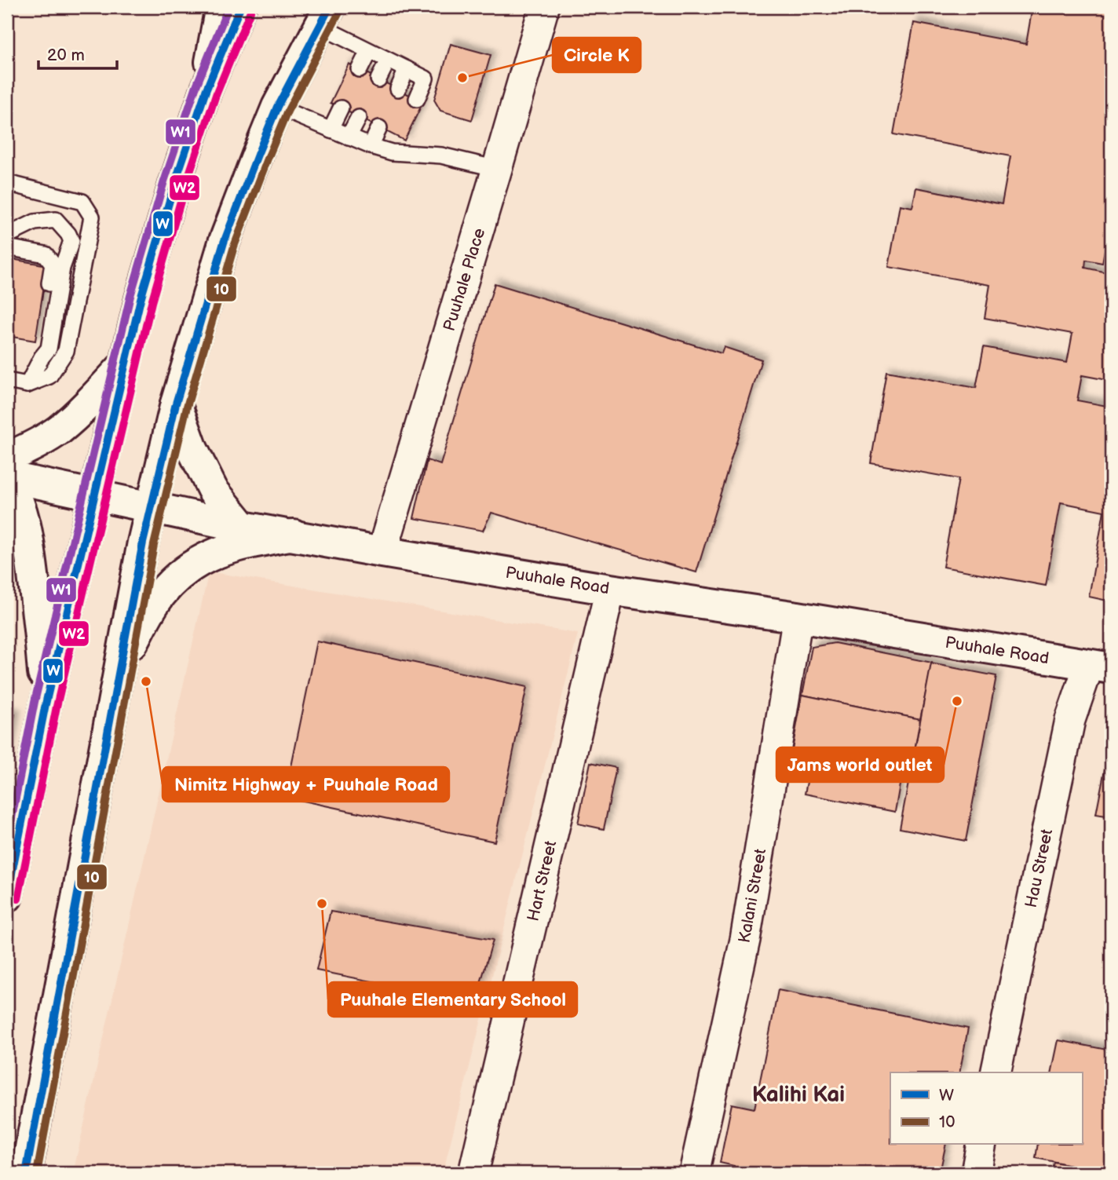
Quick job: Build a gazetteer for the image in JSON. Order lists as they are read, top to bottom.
{
  "streets": {
    "main road": ["Puuhale Road"],
    "street": [
      "Puuhale Place",
      "Hau Street",
      "Hart Street",
      "Kalani Street"
    ]
  },
  "crossings": [
    ["Puuhale Place", "Puuhale Road"],
    ["Puuhale Road", "Hau Street"],
    ["Puuhale Road", "Hart Street"],
    ["Puuhale Road", "Kalani Street"]
  ],
  "districts": ["Kalihi Kai"],
  "places": [
    "Circle K",
    "Nimitz Highway + Puuhale Road",
    "Jams world outlet",
    "Puuhale Elementary School"
  ],
  "lines": [
    "transit line W",
    "transit line W1",
    "transit line W2",
    "transit line 10"
  ],
  "legend": ["W", "10"],
  "scale_bar": "20 m"
}
